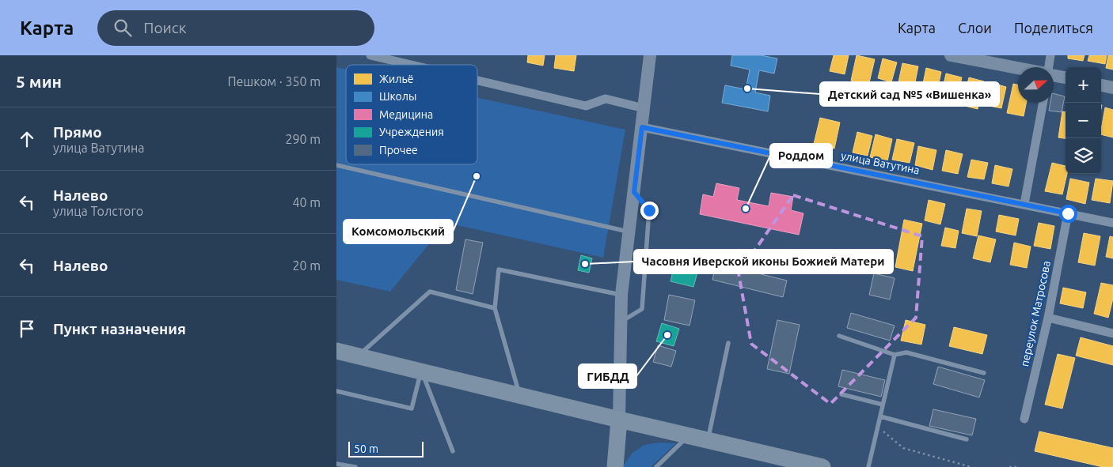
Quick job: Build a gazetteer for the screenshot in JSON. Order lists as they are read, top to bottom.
{
  "streets": {
    "street": ["улица Ватутина", "переулок Матросова"]
  },
  "crossings": [
    ["улица Ватутина", "переулок Матросова"]
  ],
  "places": [
    "Детский сад №5 «Вишенка»",
    "Комсомольский",
    "Роддом",
    "Часовня Иверской иконы Божией Матери",
    "ГИБДД"
  ],
  "legend": [
    "Жильё",
    "Школы",
    "Медицина",
    "Учреждения",
    "Прочее"
  ],
  "scale_bar": "50 m",
  "north": "right",
  "page": {
    "header": "Карта",
    "search": "Поиск",
    "nav": ["Карта", "Слои", "Поделиться"],
    "heading": ["5 мин", "Пешком · 350 m"],
    "map_buttons": ["+", "−"],
    "list": [
      ["Прямо", "улица Ватутина", "290 m"],
      ["Налево", "улица Толстого", "40 m"],
      ["Налево", "20 m"],
      "Пункт назначения"
    ],
    "scale": "50 m"
  }
}
